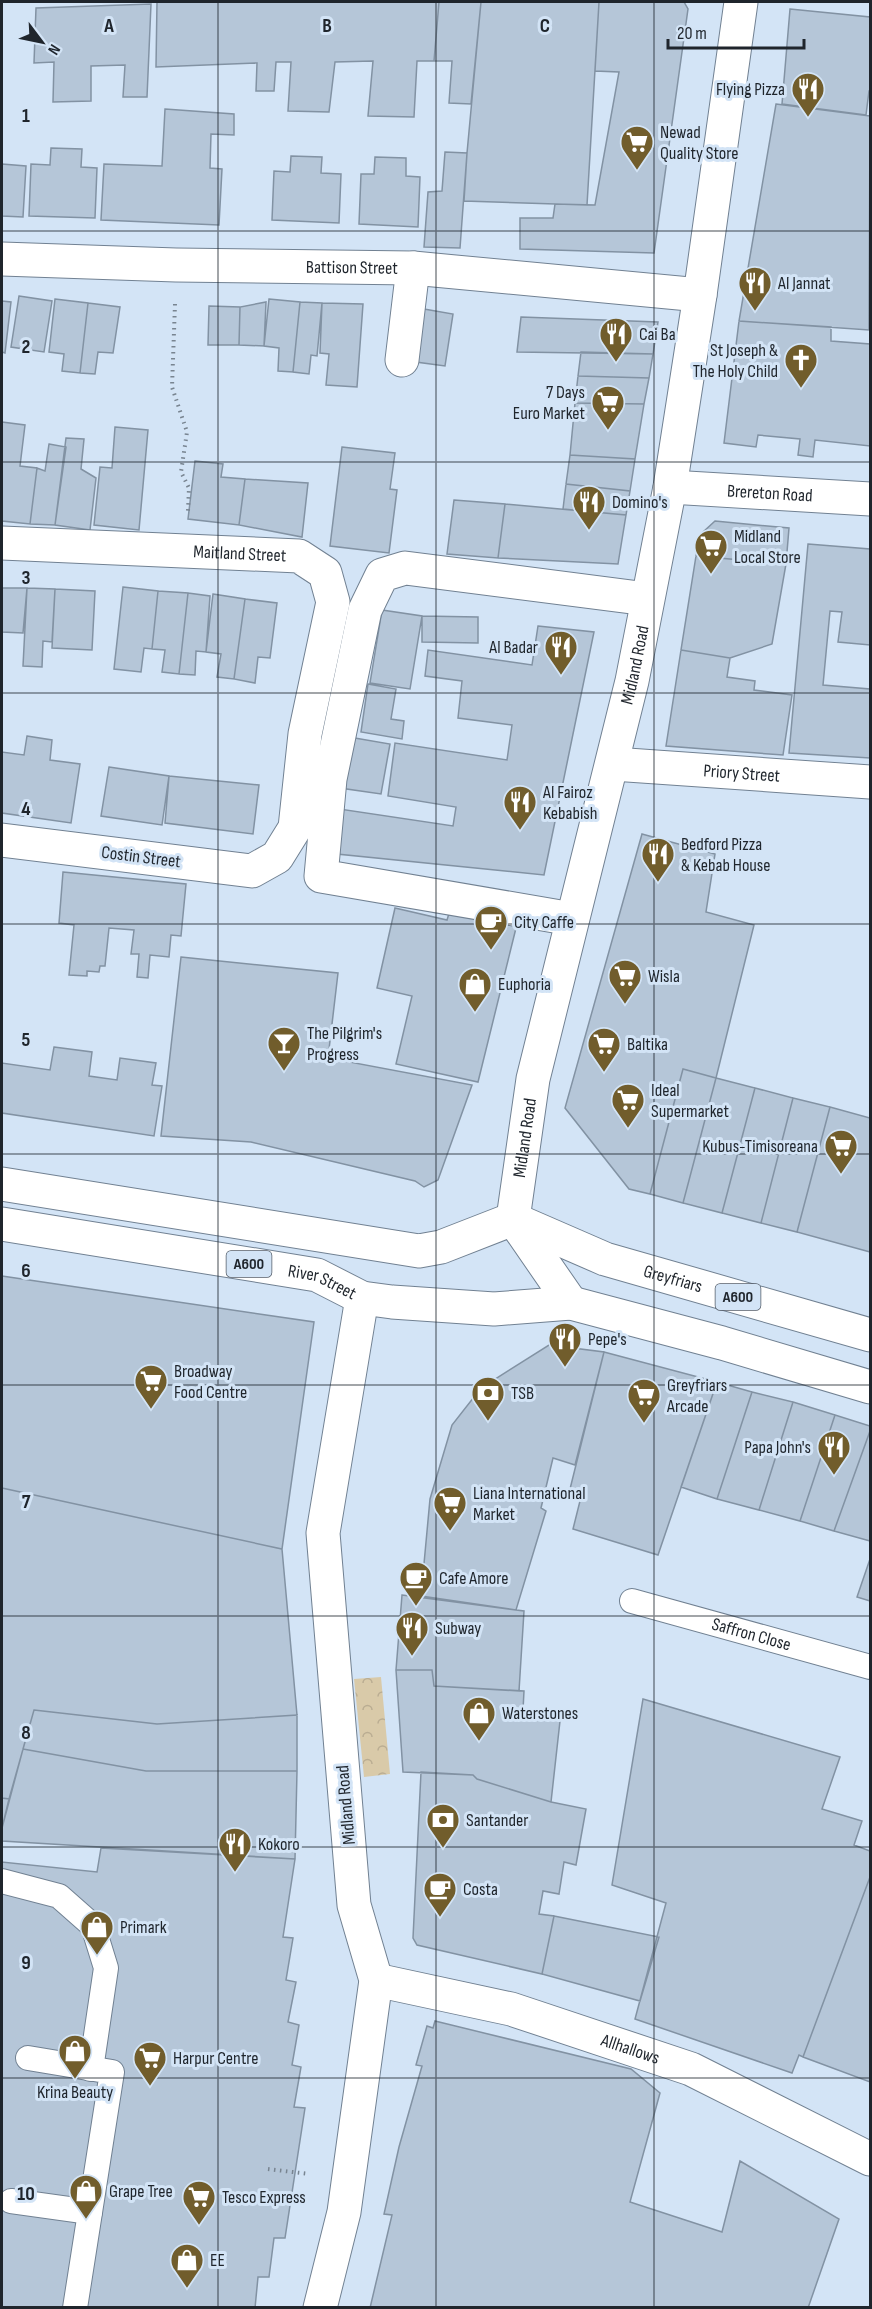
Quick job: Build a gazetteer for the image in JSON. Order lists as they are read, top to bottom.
{
  "streets": {
    "street": [
      "Battison Street",
      "Brereton Road",
      "Maitland Street",
      "Midland Road",
      "Priory Street",
      "Costin Street",
      "A600",
      "Greyfriars",
      "River Street",
      "Allhallows"
    ],
    "lane": ["Saffron Close"]
  },
  "crossings": [
    ["Battison Street", "Midland Road"],
    ["Brereton Road", "Midland Road"],
    ["Maitland Street", "Costin Street"],
    ["Midland Road", "Priory Street"],
    ["Midland Road", "A600"],
    ["Midland Road", "Greyfriars"],
    ["Midland Road", "River Street"],
    ["Midland Road", "Allhallows"],
    ["A600", "Greyfriars"],
    ["A600", "River Street"]
  ],
  "places": {
    "restaurant": [
      "Flying Pizza",
      "Al Jannat",
      "Cai Ba",
      "Domino's",
      "Al Badar",
      "Al Fairoz Kebabish",
      "Bedford Pizza & Kebab House",
      "Pepe's",
      "Papa John's",
      "Subway",
      "Kokoro"
    ],
    "supermarket": [
      "Newad Quality Store",
      "7 Days Euro Market",
      "Midland Local Store",
      "Wisla",
      "Baltika",
      "Ideal Supermarket",
      "Kubus-Timisoreana",
      "Broadway Food Centre",
      "Greyfriars Arcade",
      "Liana International Market",
      "Harpur Centre",
      "Tesco Express"
    ],
    "church": ["St Joseph & The Holy Child"],
    "cafe": ["City Caffe", "Cafe Amore", "Costa"],
    "shop": [
      "Euphoria",
      "Waterstones",
      "Primark",
      "Krina Beauty",
      "Grape Tree",
      "EE"
    ],
    "bar": ["The Pilgrim's Progress"],
    "bank": ["TSB", "Santander"]
  },
  "scale_bar": "20 m",
  "north": "bottom right",
  "grid": {
    "columns": ["A", "B", "C"],
    "rows": [
      "1",
      "2",
      "3",
      "4",
      "5",
      "6",
      "7",
      "8",
      "9",
      "10"
    ]
  }
}
